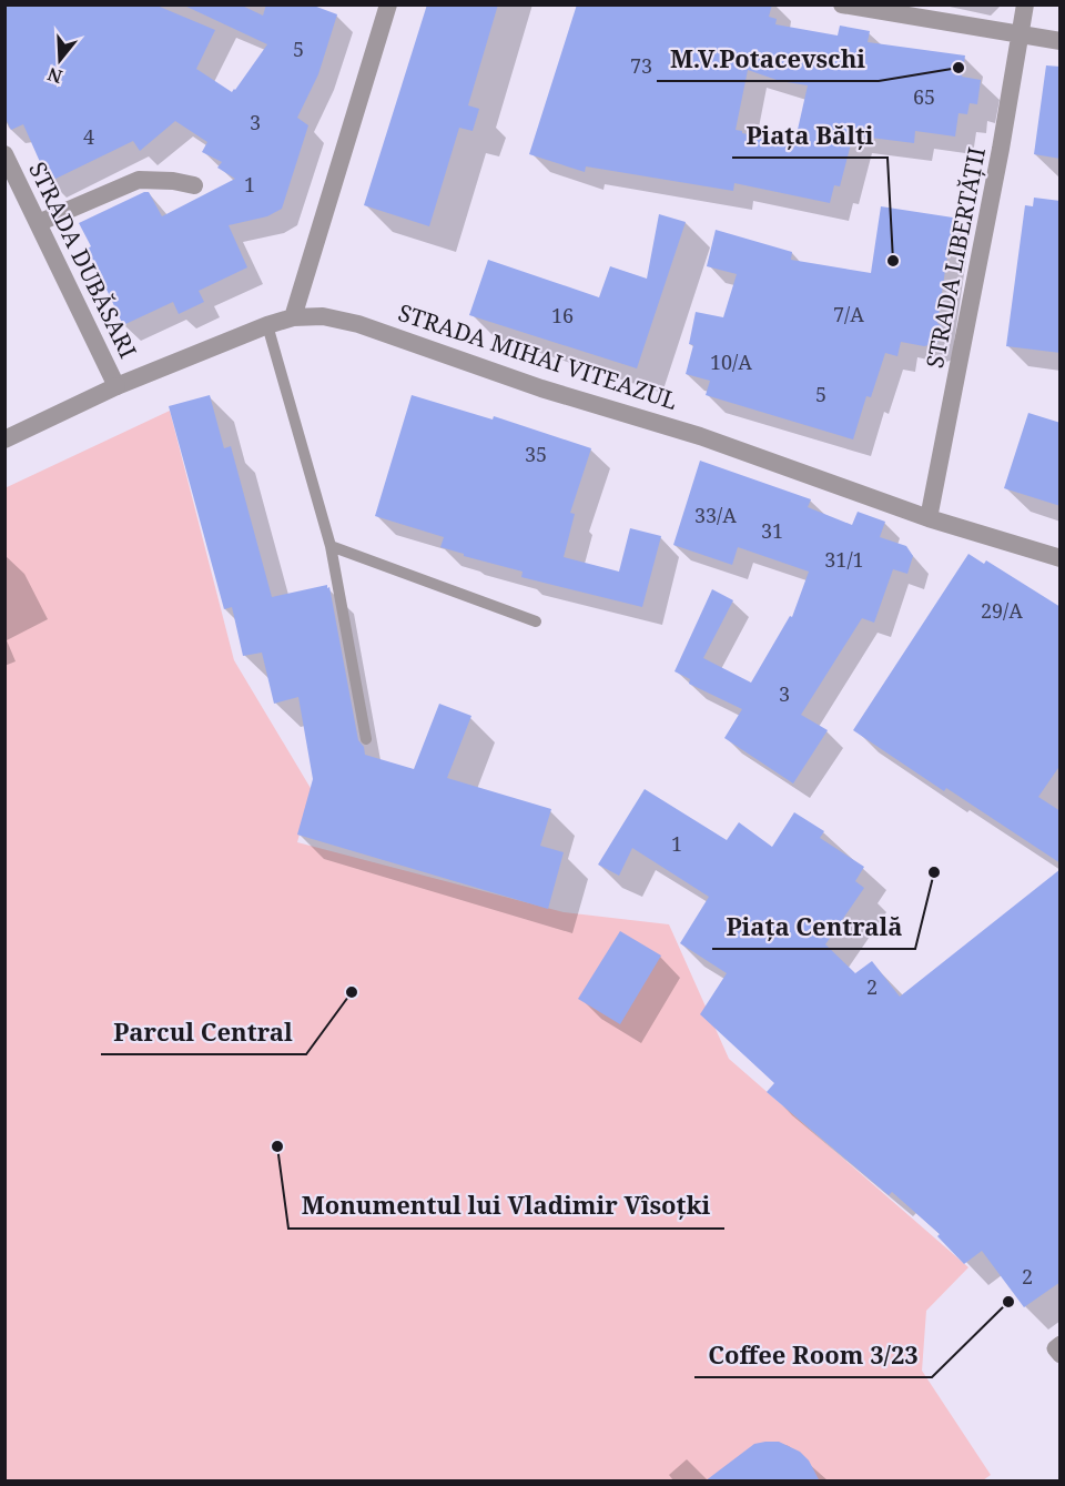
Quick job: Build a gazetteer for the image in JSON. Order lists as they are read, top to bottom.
{
  "streets": {
    "street": ["STRADA LIBERTĂȚII", "STRADA DUBĂSARI", "STRADA MIHAI VITEAZUL"]
  },
  "crossings": [
    ["STRADA LIBERTĂȚII", "STRADA MIHAI VITEAZUL"],
    ["STRADA DUBĂSARI", "STRADA MIHAI VITEAZUL"]
  ],
  "places": [
    "M.V.Potacevschi",
    "Piața Bălți",
    "Piața Centrală",
    "Parcul Central",
    "Monumentul lui Vladimir Vîsoțki",
    "Coffee Room 3/23"
  ],
  "house_numbers": [
    "5",
    "73",
    "65",
    "3",
    "4",
    "1",
    "7/A",
    "16",
    "10/A",
    "5",
    "35",
    "33/A",
    "31",
    "31/1",
    "29/A",
    "3",
    "1",
    "2",
    "2"
  ],
  "north": "bottom"
}
